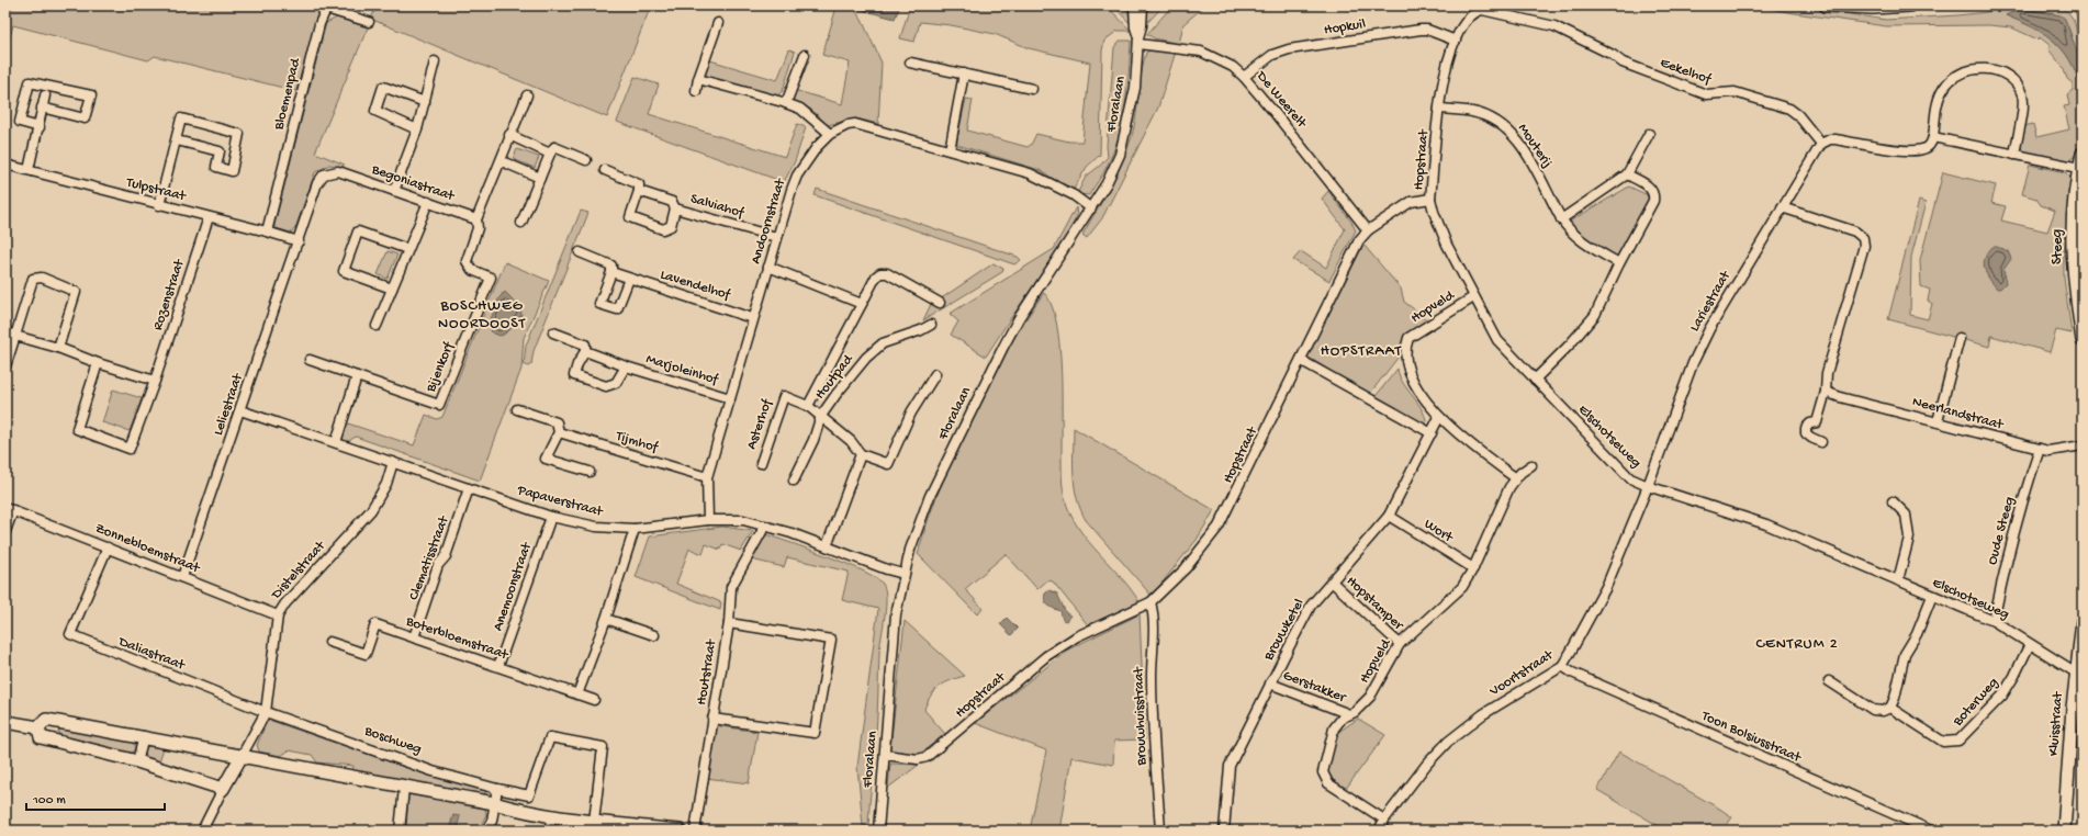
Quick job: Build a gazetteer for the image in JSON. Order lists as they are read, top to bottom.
{
  "streets": {
    "street": [
      "Hopkuil",
      "Eekelhof",
      "Bloemenpad",
      "De Weerelt",
      "Floralaan",
      "Mouterij",
      "Hopstraat",
      "Begoniastraat",
      "Tulpstraat",
      "Salviahof",
      "Andoornstraat",
      "Steeg",
      "Lavendelhof",
      "Rozenstraat",
      "Lariestraat",
      "Hopveld",
      "Bijenkorf",
      "Marjoleinhof",
      "Houtpad",
      "Leliestraat",
      "Neerlandstraat",
      "Asterhof",
      "Elschotseweg",
      "Tijmhof",
      "Papaverstraat",
      "Wort",
      "Oude Steeg",
      "Zonnebloemstraat",
      "Clematisstraat",
      "Distelstraat",
      "Anemoonstraat",
      "Hopstamper",
      "Brouwketel",
      "Boterbloemstraat",
      "Daliastraat",
      "Houtstraat",
      "Voortstraat",
      "Gerstakker",
      "Boterweg",
      "Brouwhuisstraat",
      "Kluisstraat",
      "Toon Bolsiusstraat",
      "Boschweg"
    ]
  },
  "crossings": [
    ["Hopkuil", "Eekelhof"],
    ["Hopkuil", "De Weerelt"],
    ["Hopkuil", "Hopstraat"],
    ["Eekelhof", "Hopstraat"],
    ["Eekelhof", "Lariestraat"],
    ["Bloemenpad", "Tulpstraat"],
    ["De Weerelt", "Floralaan"],
    ["De Weerelt", "Hopstraat"],
    ["Floralaan", "Hopstraat"],
    ["Floralaan", "Andoornstraat"],
    ["Floralaan", "Papaverstraat"],
    ["Mouterij", "Hopstraat"],
    ["Hopstraat", "Elschotseweg"],
    ["Hopstraat", "Brouwhuisstraat"],
    ["Begoniastraat", "Tulpstraat"],
    ["Begoniastraat", "Bijenkorf"],
    ["Begoniastraat", "Leliestraat"],
    ["Tulpstraat", "Rozenstraat"],
    ["Tulpstraat", "Leliestraat"],
    ["Salviahof", "Andoornstraat"],
    ["Andoornstraat", "Lavendelhof"],
    ["Andoornstraat", "Marjoleinhof"],
    ["Andoornstraat", "Tijmhof"],
    ["Andoornstraat", "Papaverstraat"],
    ["Lariestraat", "Elschotseweg"],
    ["Lariestraat", "Voortstraat"],
    ["Hopveld", "Elschotseweg"],
    ["Hopveld", "Wort"],
    ["Hopveld", "Hopstamper"],
    ["Hopveld", "Brouwketel"],
    ["Hopveld", "Voortstraat"],
    ["Hopveld", "Gerstakker"],
    ["Leliestraat", "Papaverstraat"],
    ["Leliestraat", "Zonnebloemstraat"],
    ["Neerlandstraat", "Oude Steeg"],
    ["Elschotseweg", "Oude Steeg"],
    ["Elschotseweg", "Voortstraat"],
    ["Elschotseweg", "Boterweg"],
    ["Elschotseweg", "Kluisstraat"],
    ["Papaverstraat", "Clematisstraat"],
    ["Papaverstraat", "Distelstraat"],
    ["Papaverstraat", "Anemoonstraat"],
    ["Papaverstraat", "Houtstraat"],
    ["Wort", "Brouwketel"],
    ["Zonnebloemstraat", "Distelstraat"],
    ["Zonnebloemstraat", "Daliastraat"],
    ["Clematisstraat", "Boterbloemstraat"],
    ["Distelstraat", "Daliastraat"],
    ["Distelstraat", "Boschweg"],
    ["Anemoonstraat", "Boterbloemstraat"],
    ["Hopstamper", "Brouwketel"],
    ["Brouwketel", "Gerstakker"],
    ["Daliastraat", "Boschweg"],
    ["Voortstraat", "Toon Bolsiusstraat"]
  ],
  "districts": ["BOSCHWEG NOORDOOST", "HOPSTRAAT", "CENTRUM 2"],
  "scale_bar": "100 m"
}
